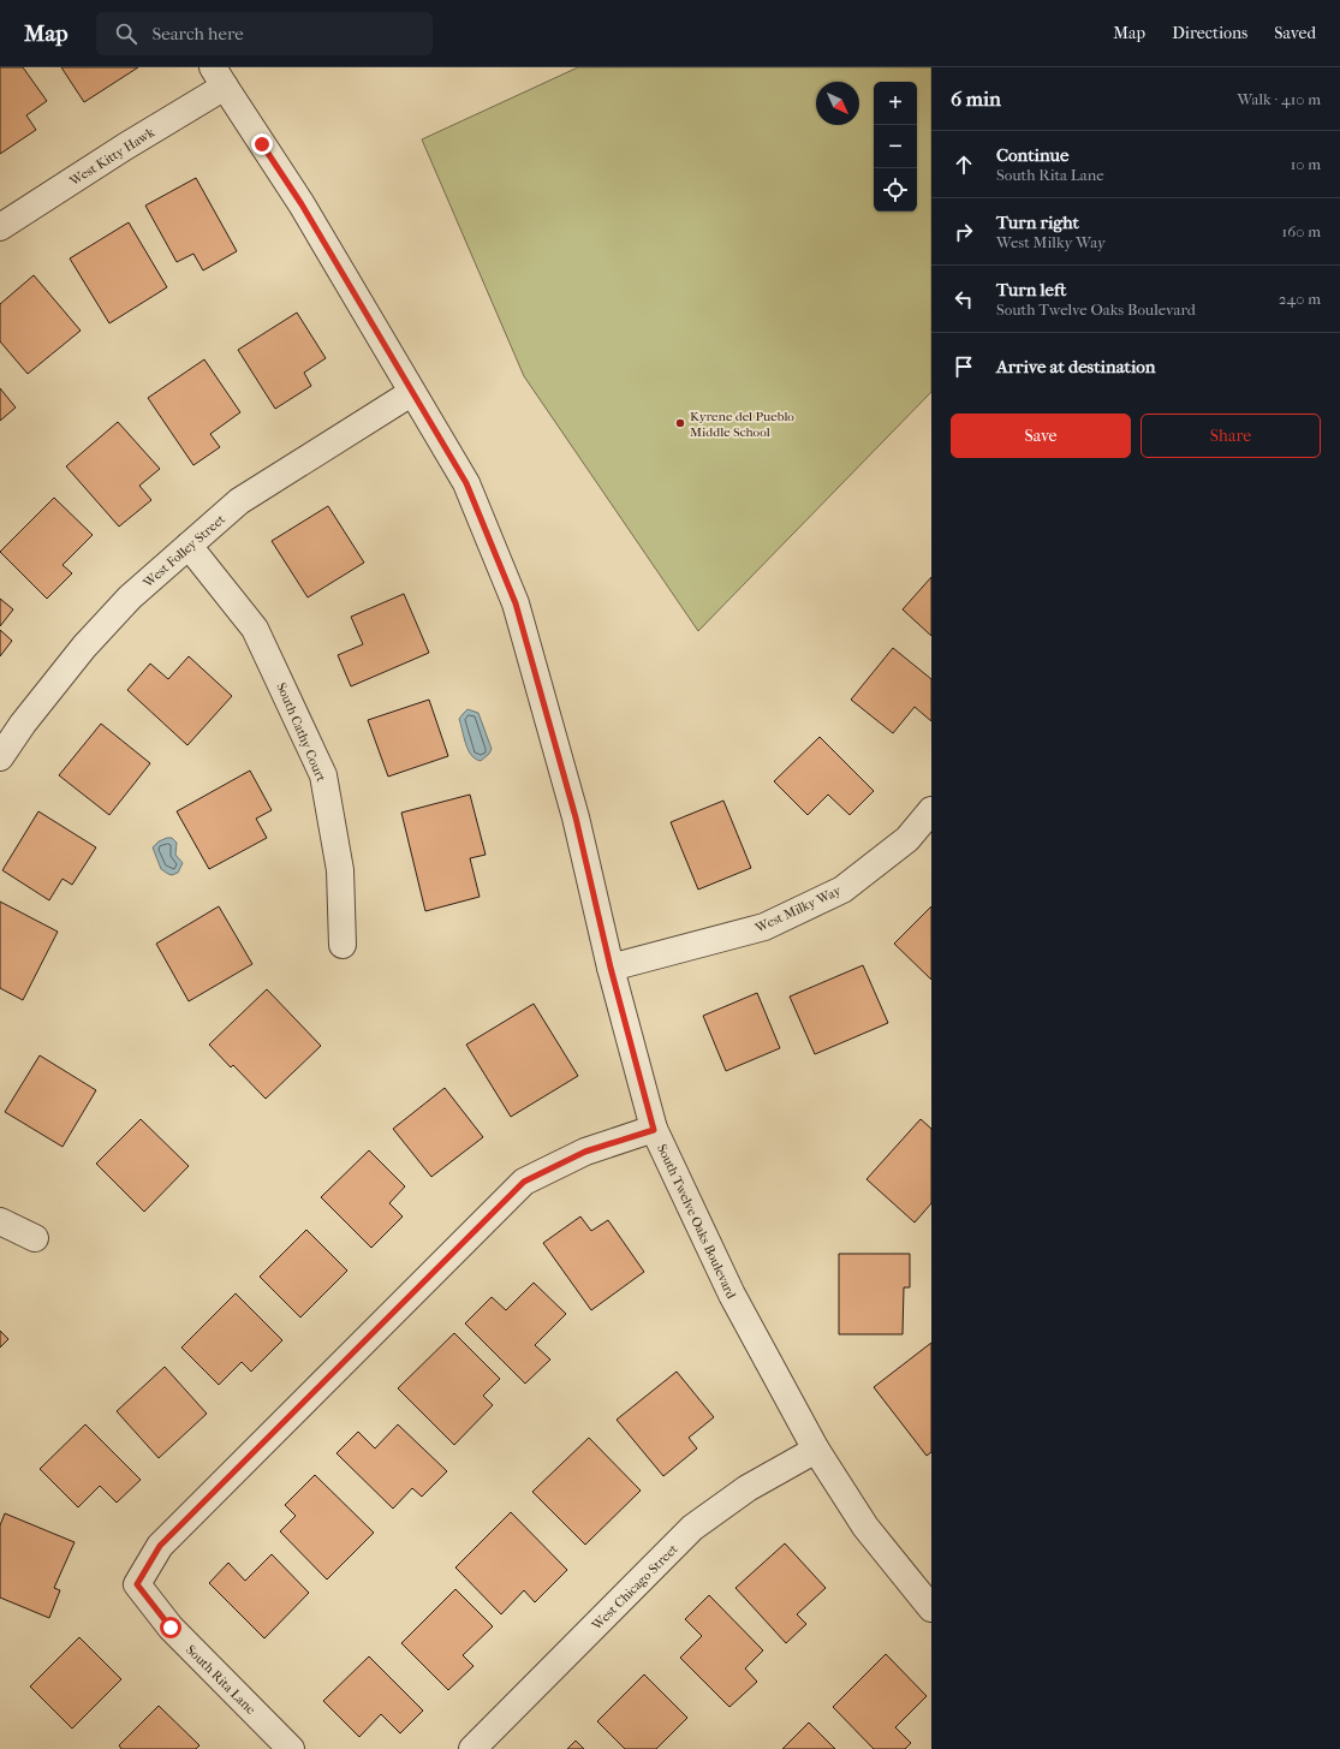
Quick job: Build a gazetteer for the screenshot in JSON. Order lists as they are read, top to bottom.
{
  "streets": {
    "street": [
      "West Kitty Hawk",
      "West Folley Street",
      "South Cathy Court",
      "West Milky Way",
      "South Twelve Oaks Boulevard",
      "West Chicago Street",
      "South Rita Lane"
    ]
  },
  "crossings": [
    ["West Kitty Hawk", "South Twelve Oaks Boulevard"],
    ["West Folley Street", "South Cathy Court"],
    ["West Folley Street", "South Twelve Oaks Boulevard"],
    ["West Milky Way", "South Twelve Oaks Boulevard"],
    ["South Twelve Oaks Boulevard", "West Chicago Street"],
    ["South Twelve Oaks Boulevard", "South Rita Lane"]
  ],
  "places": ["Kyrene del Pueblo Middle School"],
  "north": "bottom right",
  "page": {
    "header": "Map",
    "search": "Search here",
    "nav": ["Map", "Directions", "Saved"],
    "heading": ["6 min", "Walk · 410 m"],
    "map_buttons": ["+", "−"],
    "list": [
      ["Continue", "South Rita Lane", "10 m"],
      ["Turn right", "West Milky Way", "160 m"],
      ["Turn left", "South Twelve Oaks Boulevard", "240 m"],
      "Arrive at destination"
    ],
    "buttons": ["Save", "Share"]
  }
}
